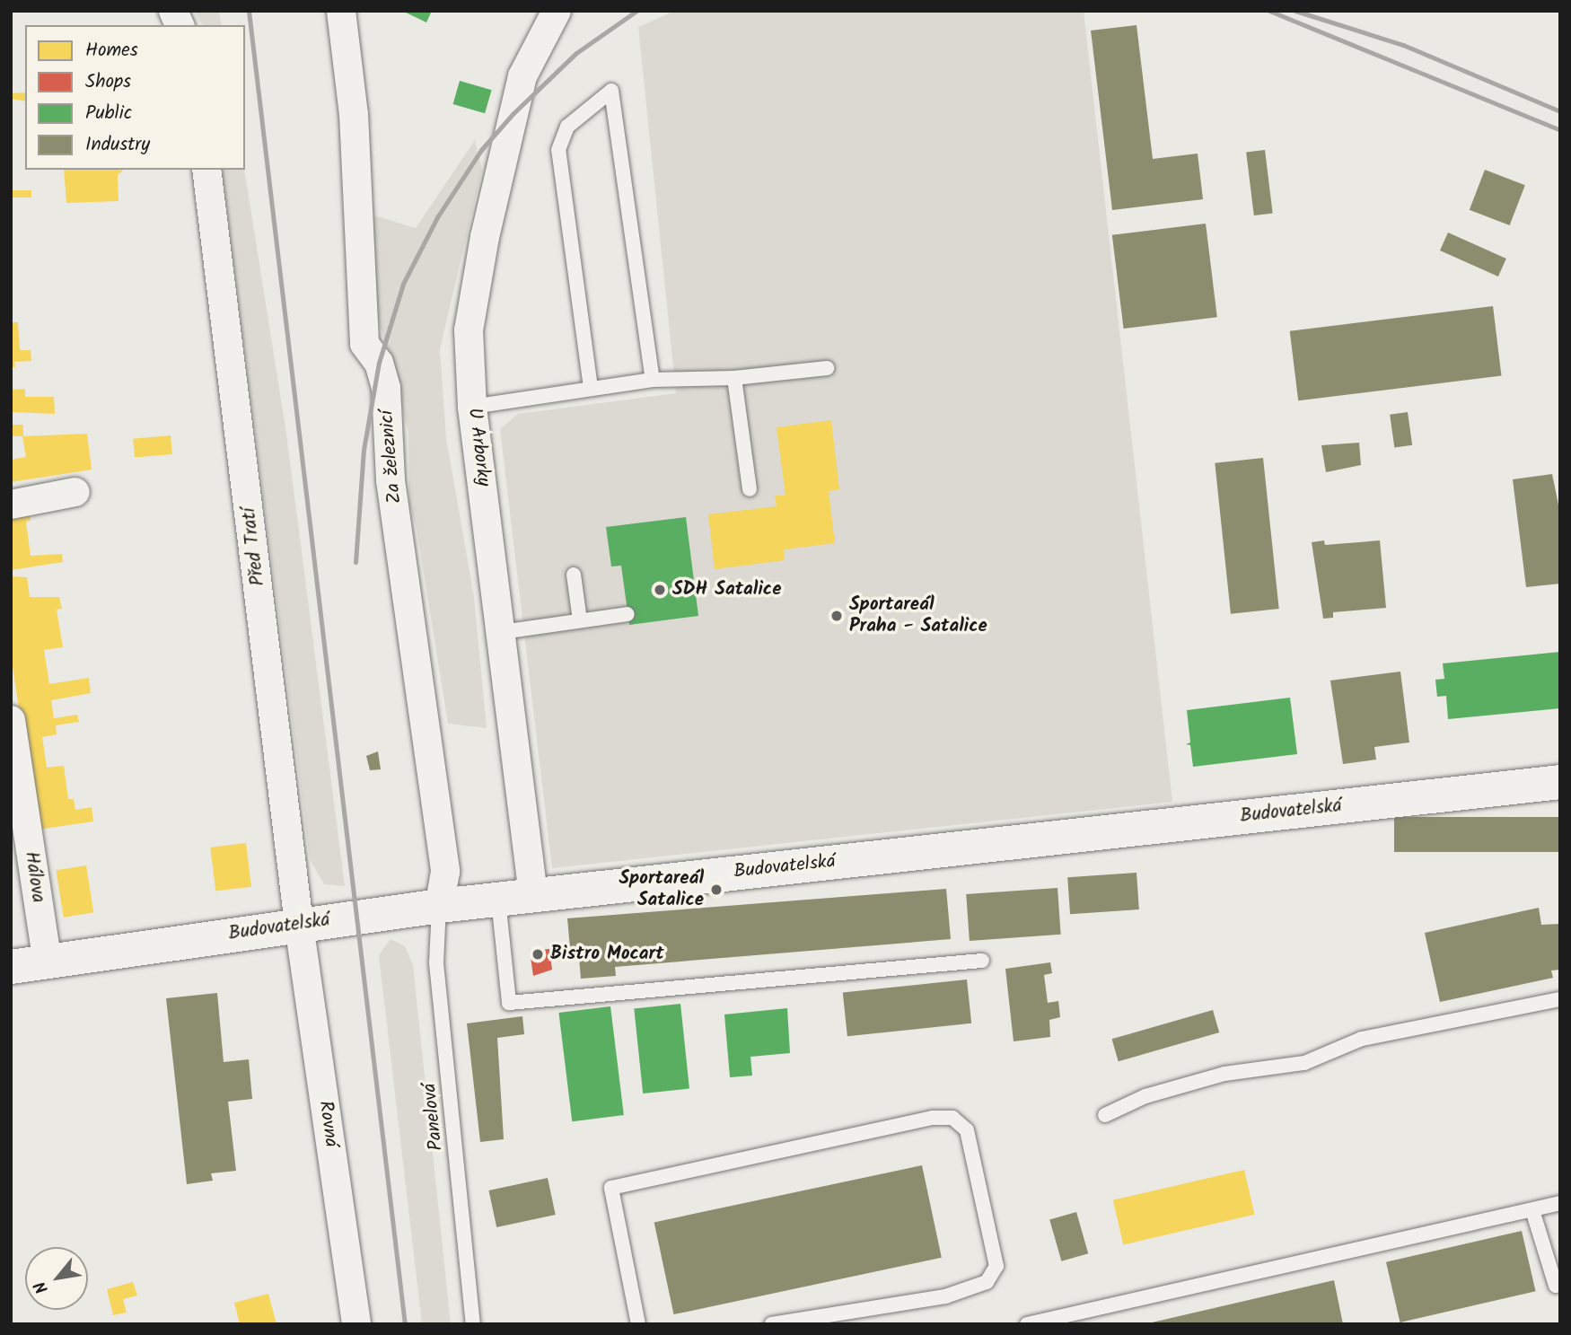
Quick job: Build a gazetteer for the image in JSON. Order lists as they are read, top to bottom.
{
  "streets": {
    "street": [
      "U Arborky",
      "Za železnicí",
      "Před Tratí",
      "Budovatelská",
      "Hálova",
      "Rovná"
    ],
    "lane": ["Panelová"]
  },
  "crossings": [
    ["U Arborky", "Budovatelská"],
    ["Za železnicí", "Budovatelská"],
    ["Za železnicí", "Panelová"],
    ["Před Tratí", "Budovatelská"],
    ["Před Tratí", "Rovná"],
    ["Budovatelská", "Hálova"],
    ["Budovatelská", "Panelová"],
    ["Budovatelská", "Rovná"]
  ],
  "places": [
    "SDH Satalice",
    "Sportareál Praha - Satalice",
    "Sportareál Satalice",
    "Bistro Mocart"
  ],
  "legend": [
    "Homes",
    "Shops",
    "Public",
    "Industry"
  ],
  "north": "bottom left"
}
